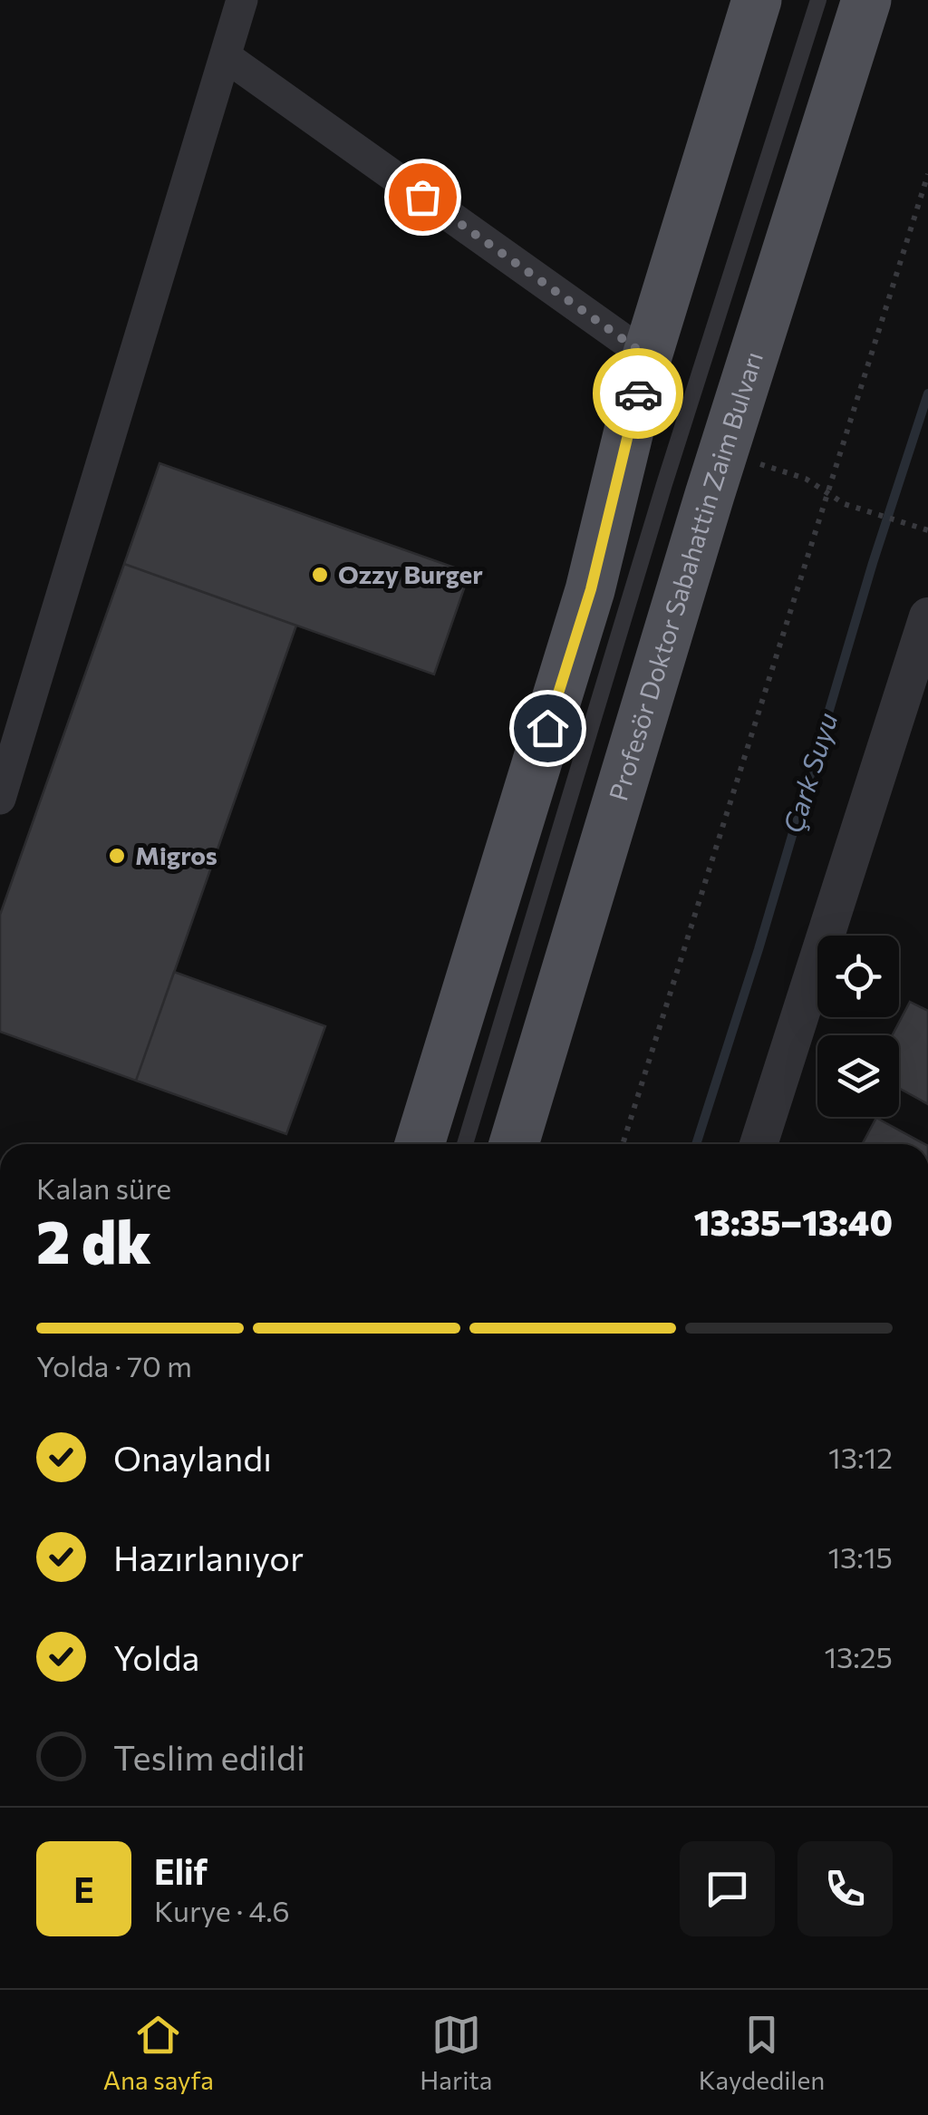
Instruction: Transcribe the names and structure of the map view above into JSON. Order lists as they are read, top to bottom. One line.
{"streets":{"main road":["Profesör Doktor Sabahattin Zaim Bulvarı"]},"water":["Çark Suyu"],"places":["Ozzy Burger","Migros"],"page":{"heading":["2 dk","Kalan süre","13:35–13:40"],"panel":["Elif","Kurye · 4.6"],"bar":"Yolda · 70 m","list":[["Onaylandı","13:12"],["Hazırlanıyor","13:15"],["Yolda","13:25"],"Teslim edildi"],"round":"E","tabs":["Ana sayfa","Harita","Kaydedilen"]}}
